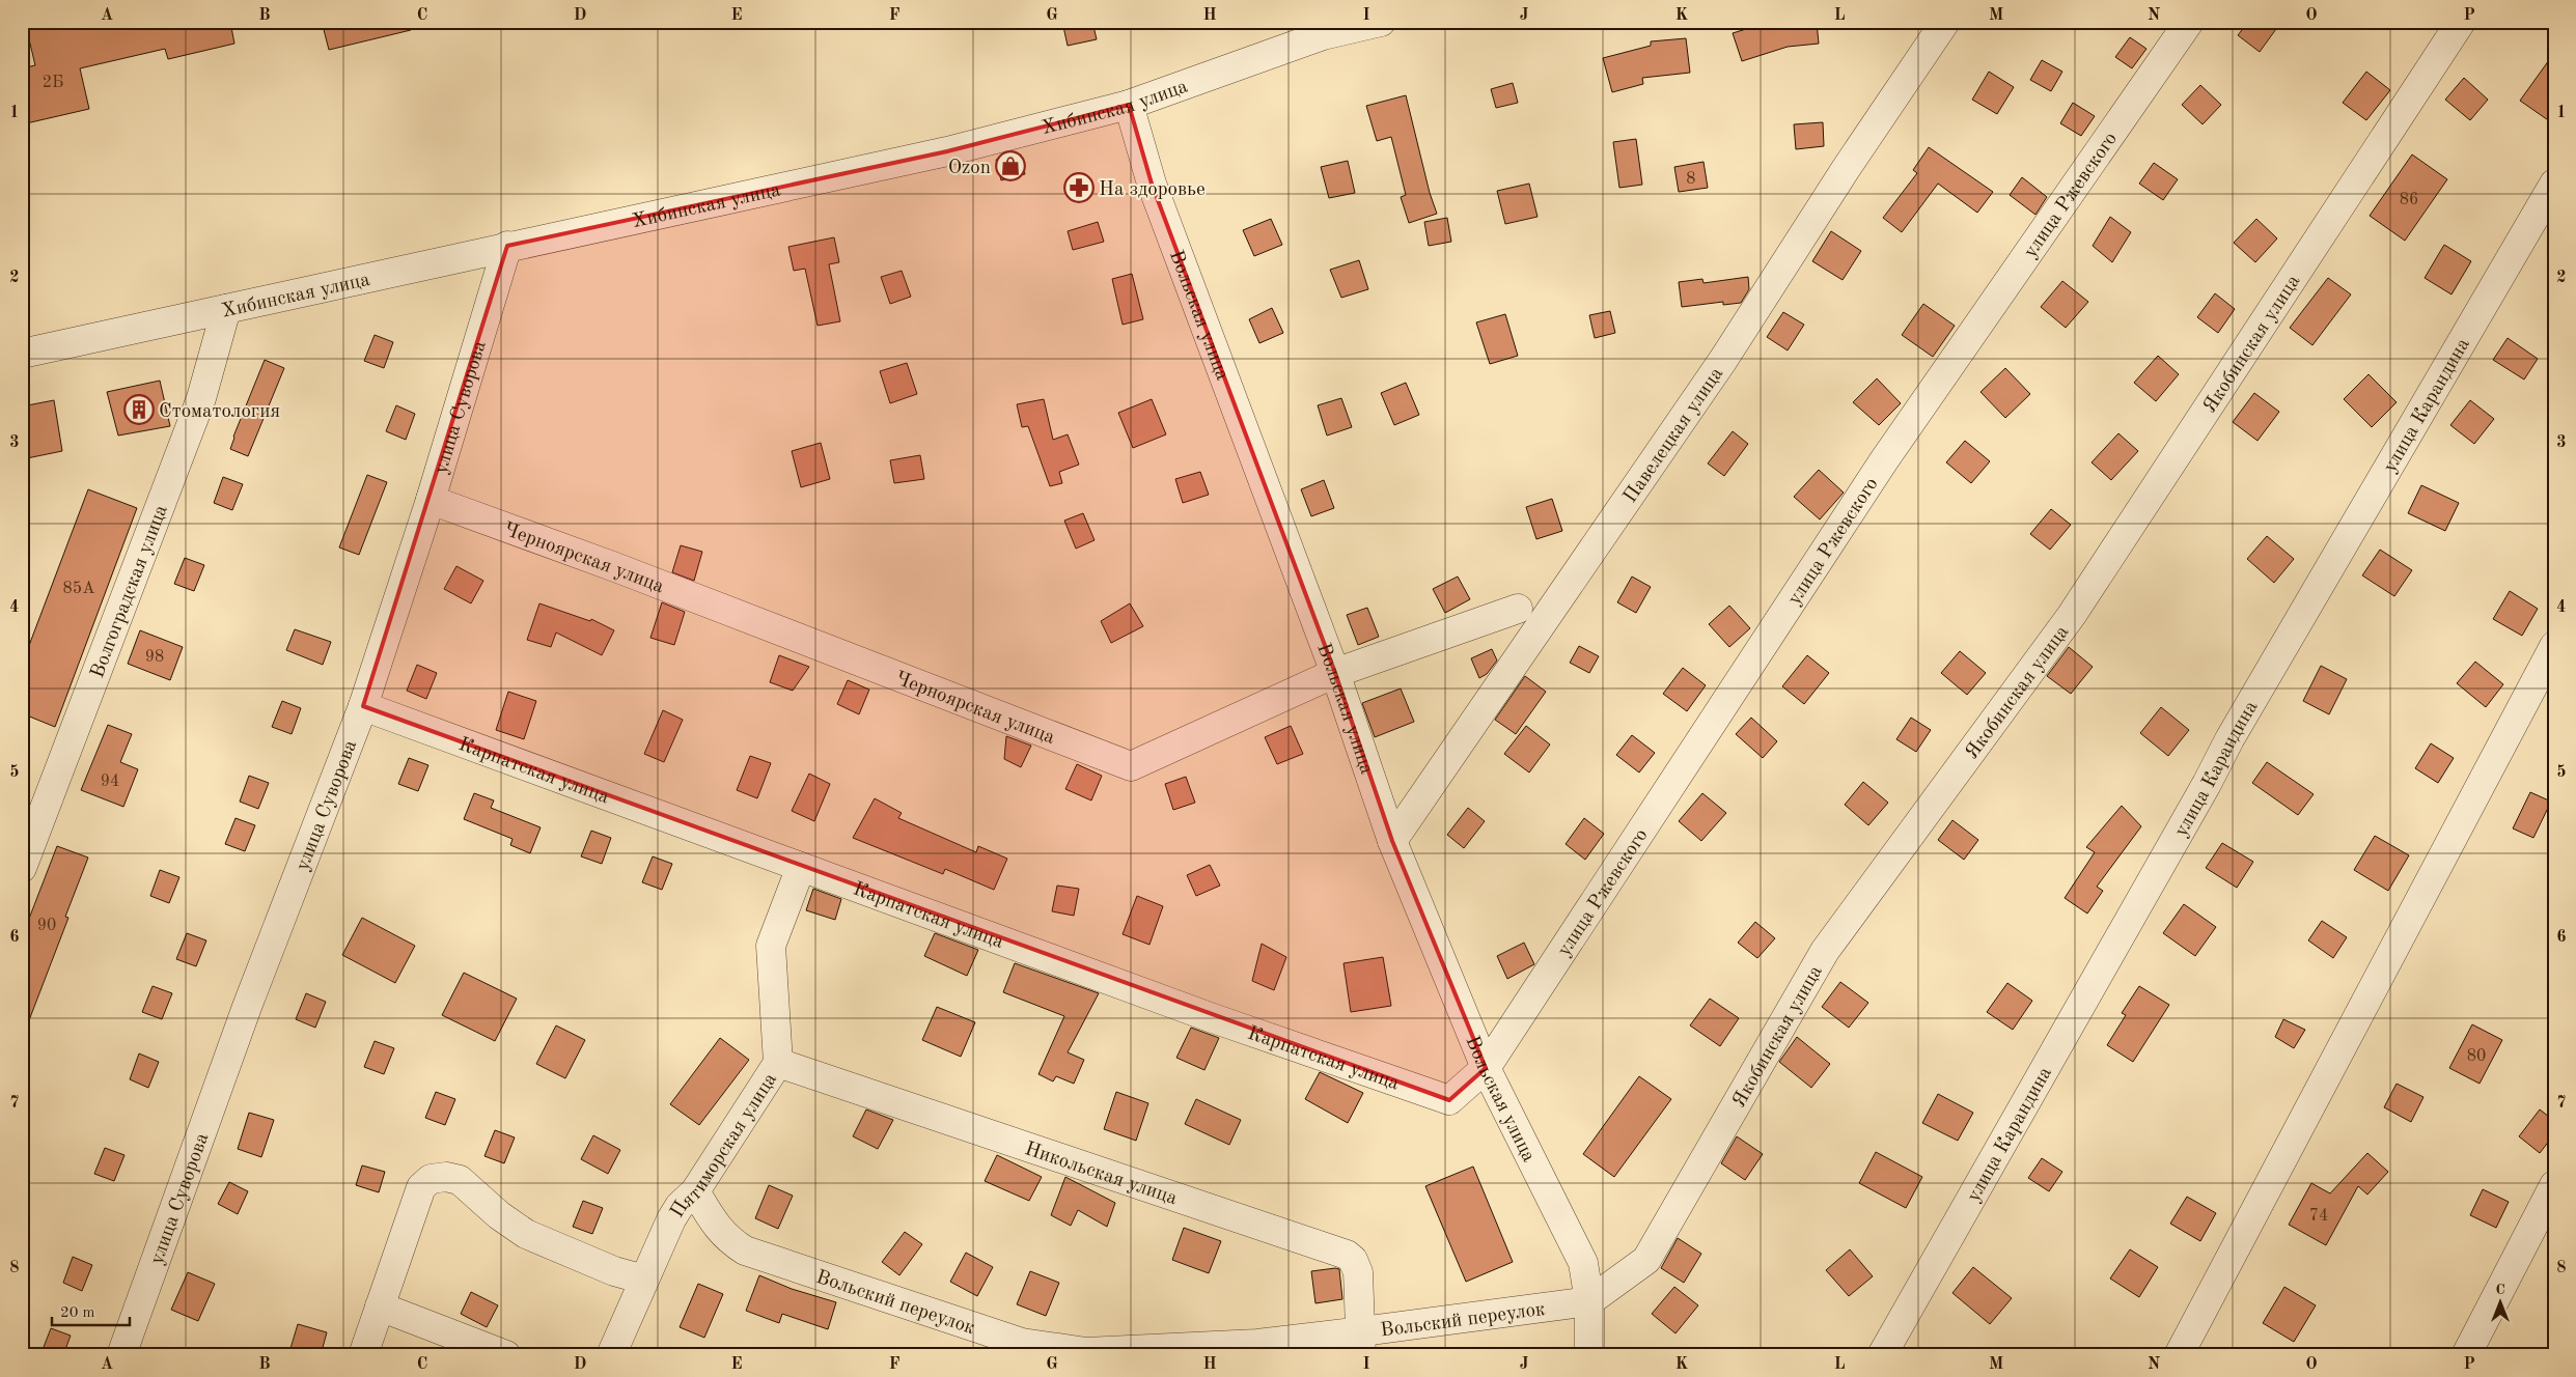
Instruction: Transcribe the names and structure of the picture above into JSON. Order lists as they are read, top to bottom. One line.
{"streets":{"street":["Хибинская улица","улица Ржевского","Вольская улица","Якобинская улица","улица Карандина","улица Суворова","Павелецкая улица","Черноярская улица","Волгоградская улица","Карпатская улица","Пятиморская улица","Никольская улица","Вольский переулок"]},"crossings":[["Хибинская улица","Вольская улица"],["Хибинская улица","улица Суворова"],["Хибинская улица","Волгоградская улица"],["улица Ржевского","Вольская улица"],["улица Ржевского","Карпатская улица"],["Вольская улица","Якобинская улица"],["Вольская улица","Павелецкая улица"],["Вольская улица","Черноярская улица"],["Вольская улица","Карпатская улица"],["Вольская улица","Вольский переулок"],["Якобинская улица","Вольский переулок"],["улица Суворова","Черноярская улица"],["улица Суворова","Карпатская улица"],["Карпатская улица","Пятиморская улица"],["Пятиморская улица","Никольская улица"],["Пятиморская улица","Вольский переулок"],["Никольская улица","Вольский переулок"]],"places":{"shop":["Ozon"],"pharmacy":["На здоровье"],"building":["Стоматология"]},"house_numbers":["2Б","8","86","85А","98","94","90","80","74"],"scale_bar":"20 m","north":"top","grid":{"columns":["A","B","C","D","E","F","G","H","I","J","K","L","M","N","O","P"],"rows":["1","2","3","4","5","6","7","8"]}}
